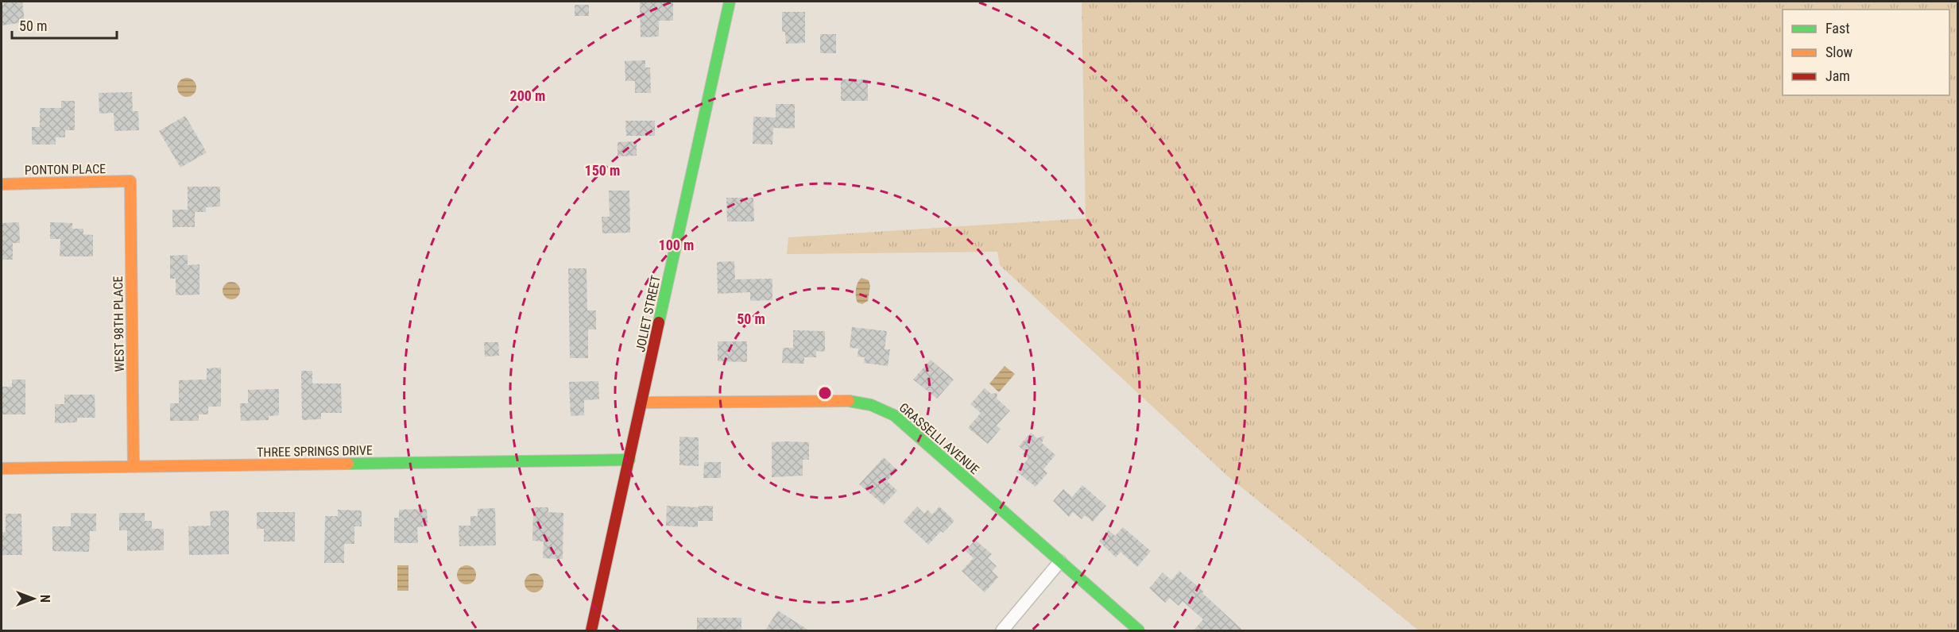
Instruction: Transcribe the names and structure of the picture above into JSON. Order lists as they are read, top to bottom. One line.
{"streets":{"street":["PONTON PLACE","JOLIET STREET","WEST 98TH PLACE","GRASSELLI AVENUE","THREE SPRINGS DRIVE"]},"crossings":[["PONTON PLACE","WEST 98TH PLACE"],["JOLIET STREET","GRASSELLI AVENUE"],["JOLIET STREET","THREE SPRINGS DRIVE"],["WEST 98TH PLACE","THREE SPRINGS DRIVE"]],"legend":["Fast","Slow","Jam"],"scale_bar":"50 m","north":"right","rings":["200 m","150 m","100 m","50 m"]}
